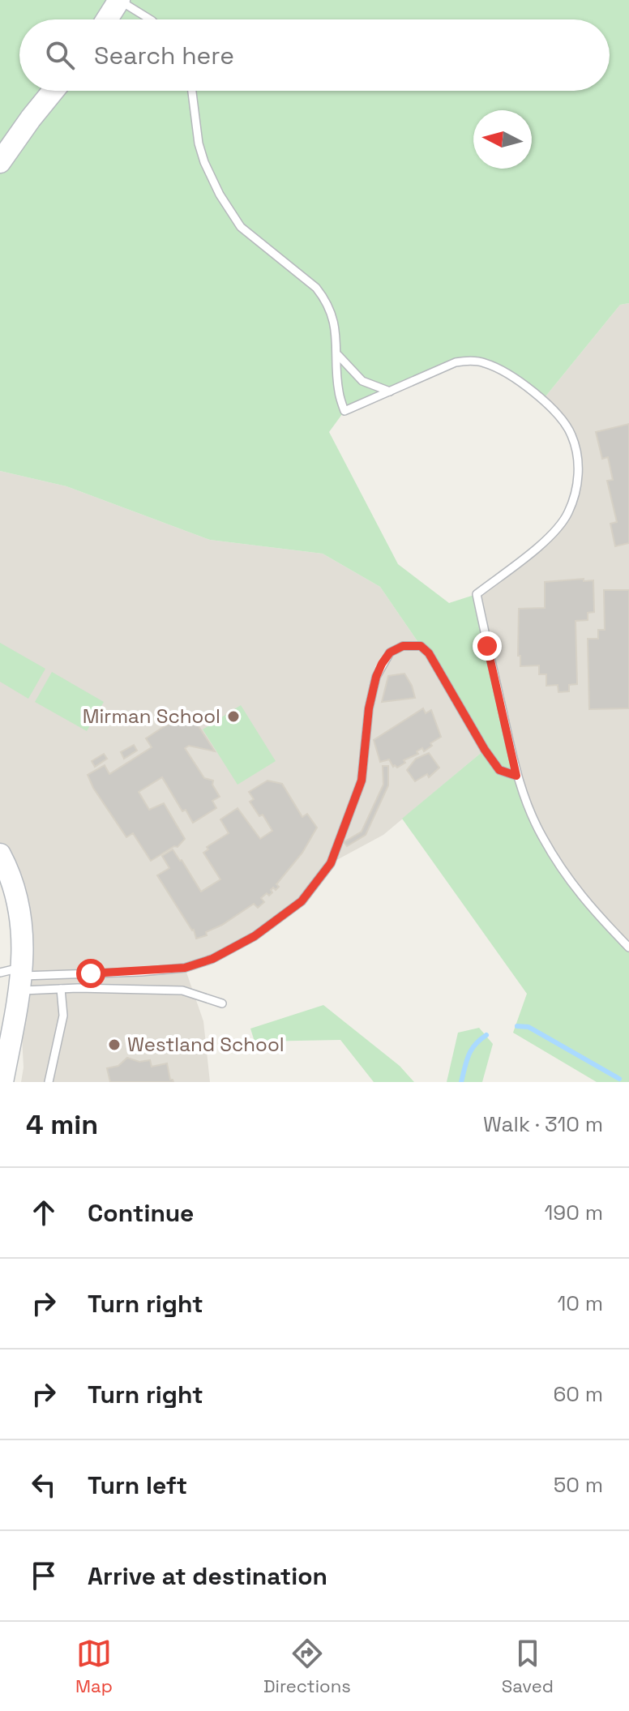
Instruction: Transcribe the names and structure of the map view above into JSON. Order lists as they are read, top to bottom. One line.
{"places":["Mirman School","Westland School"],"north":"left","page":{"search":"Search here","heading":["4 min","Walk · 310 m"],"list":[["Continue","190 m"],["Turn right","10 m"],["Turn right","60 m"],["Turn left","50 m"],"Arrive at destination"],"nav":["Map","Directions","Saved"]}}
